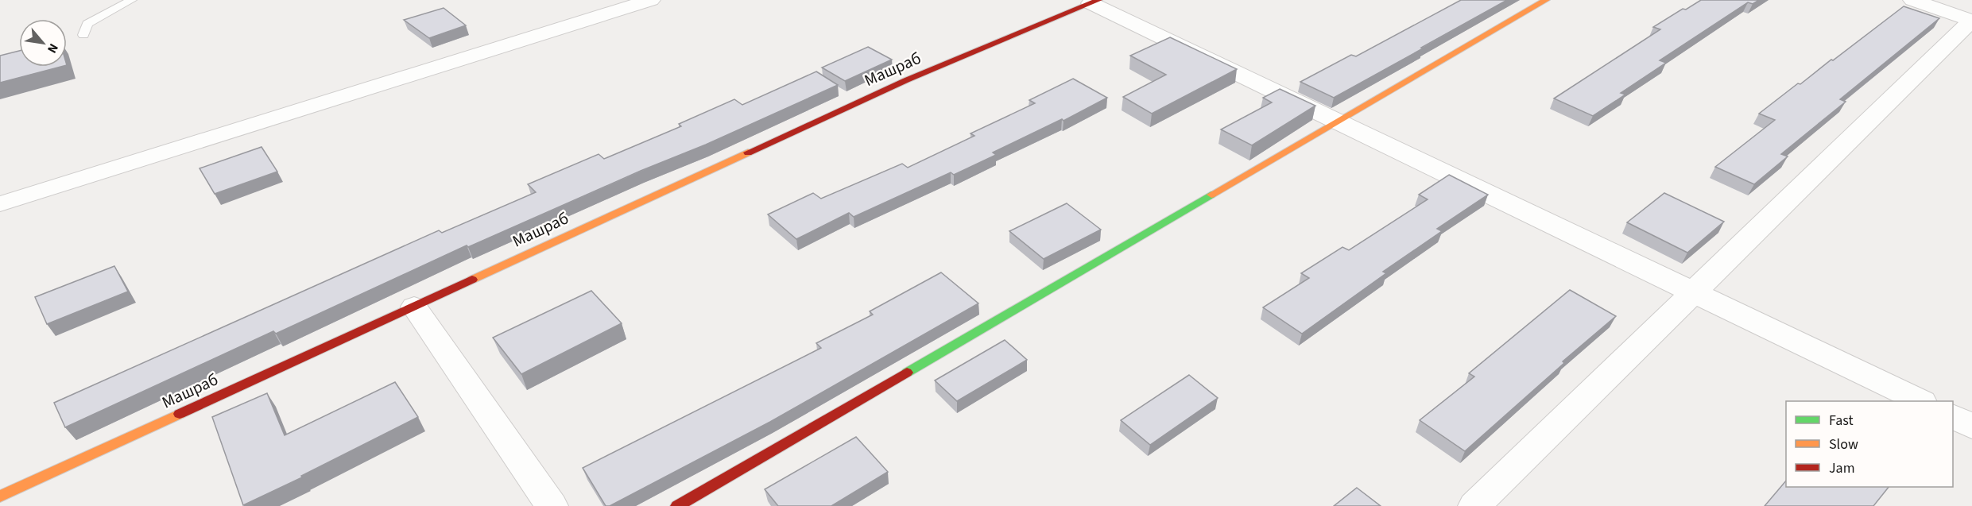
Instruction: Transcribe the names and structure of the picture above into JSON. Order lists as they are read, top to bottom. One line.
{"streets":{"street":["Машраб"]},"legend":["Fast","Slow","Jam"],"north":"bottom right"}
